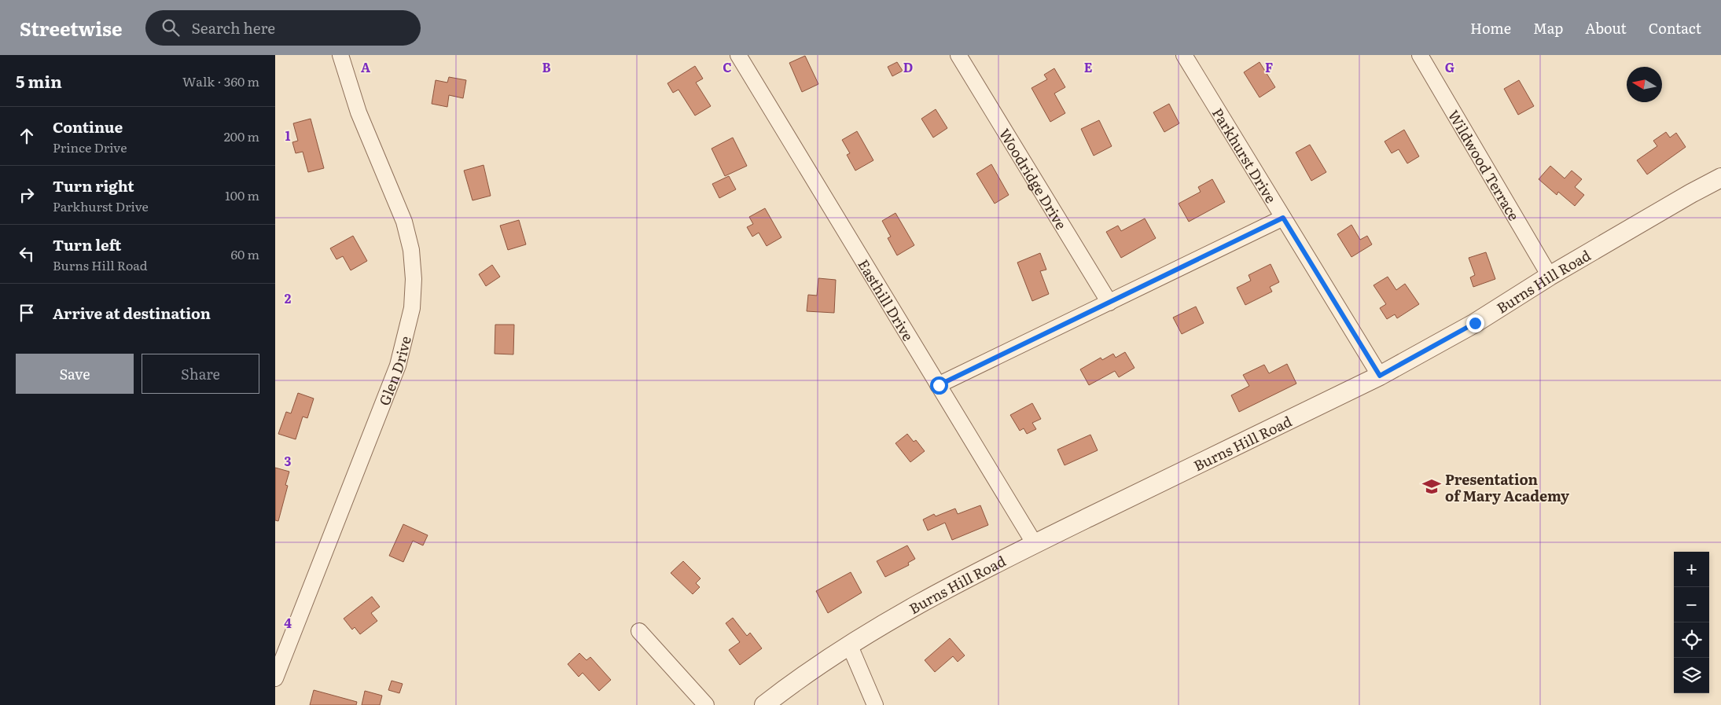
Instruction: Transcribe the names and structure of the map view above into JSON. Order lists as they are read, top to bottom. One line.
{"streets":{"street":["Parkhurst Drive","Wildwood Terrace","Woodridge Drive","Burns Hill Road","Easthill Drive","Glen Drive"]},"crossings":[["Parkhurst Drive","Burns Hill Road"],["Wildwood Terrace","Burns Hill Road"],["Burns Hill Road","Easthill Drive"]],"places":{"school or university":["Presentation of Mary Academy"]},"north":"left","page":{"header":"Streetwise","search":"Search here","nav":["Home","Map","About","Contact"],"heading":["5 min","Walk · 360 m"],"list":[["Continue","Prince Drive","200 m"],["Turn right","Parkhurst Drive","100 m"],["Turn left","Burns Hill Road","60 m"],"Arrive at destination"],"buttons":["Save","Share"],"map_buttons":["+","−"]},"grid":{"columns":["A","B","C","D","E","F","G"],"rows":["1","2","3","4"]}}
